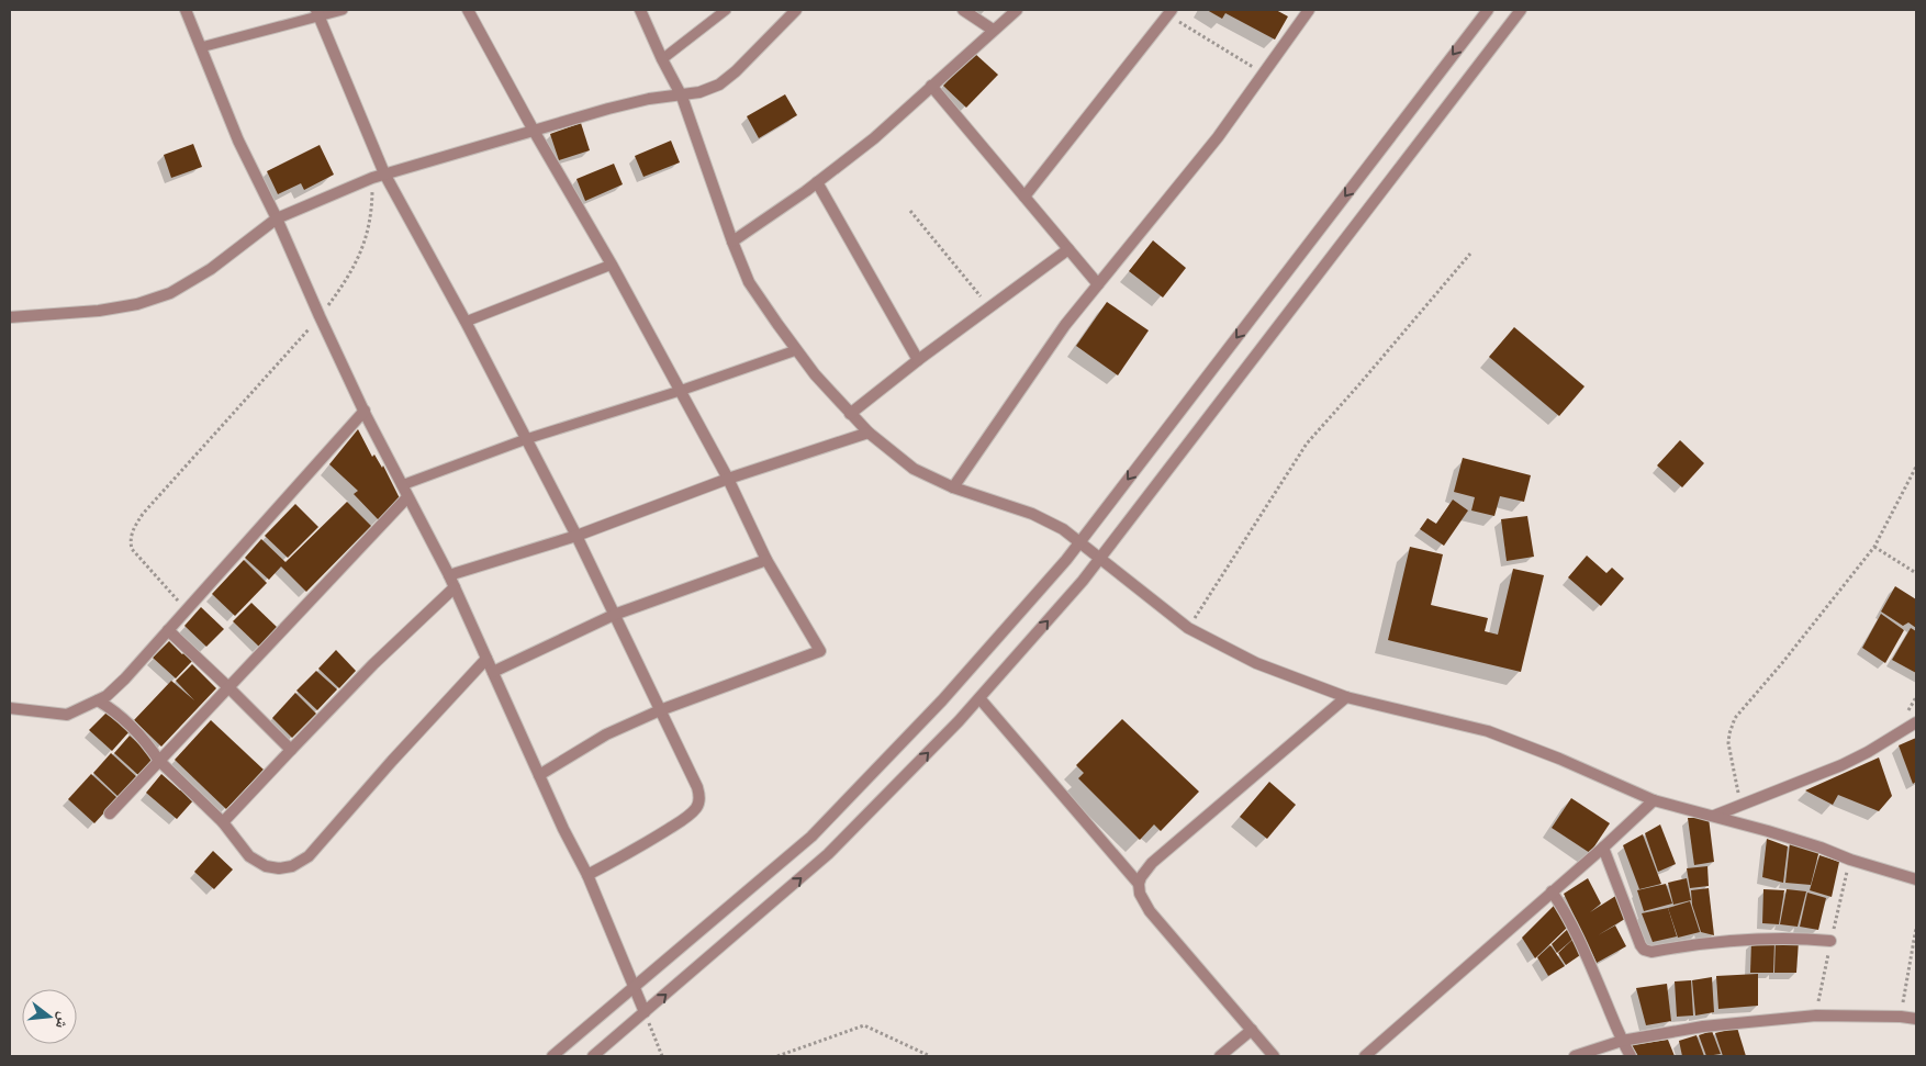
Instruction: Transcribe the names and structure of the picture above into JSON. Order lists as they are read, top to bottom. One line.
{"north":"right"}
